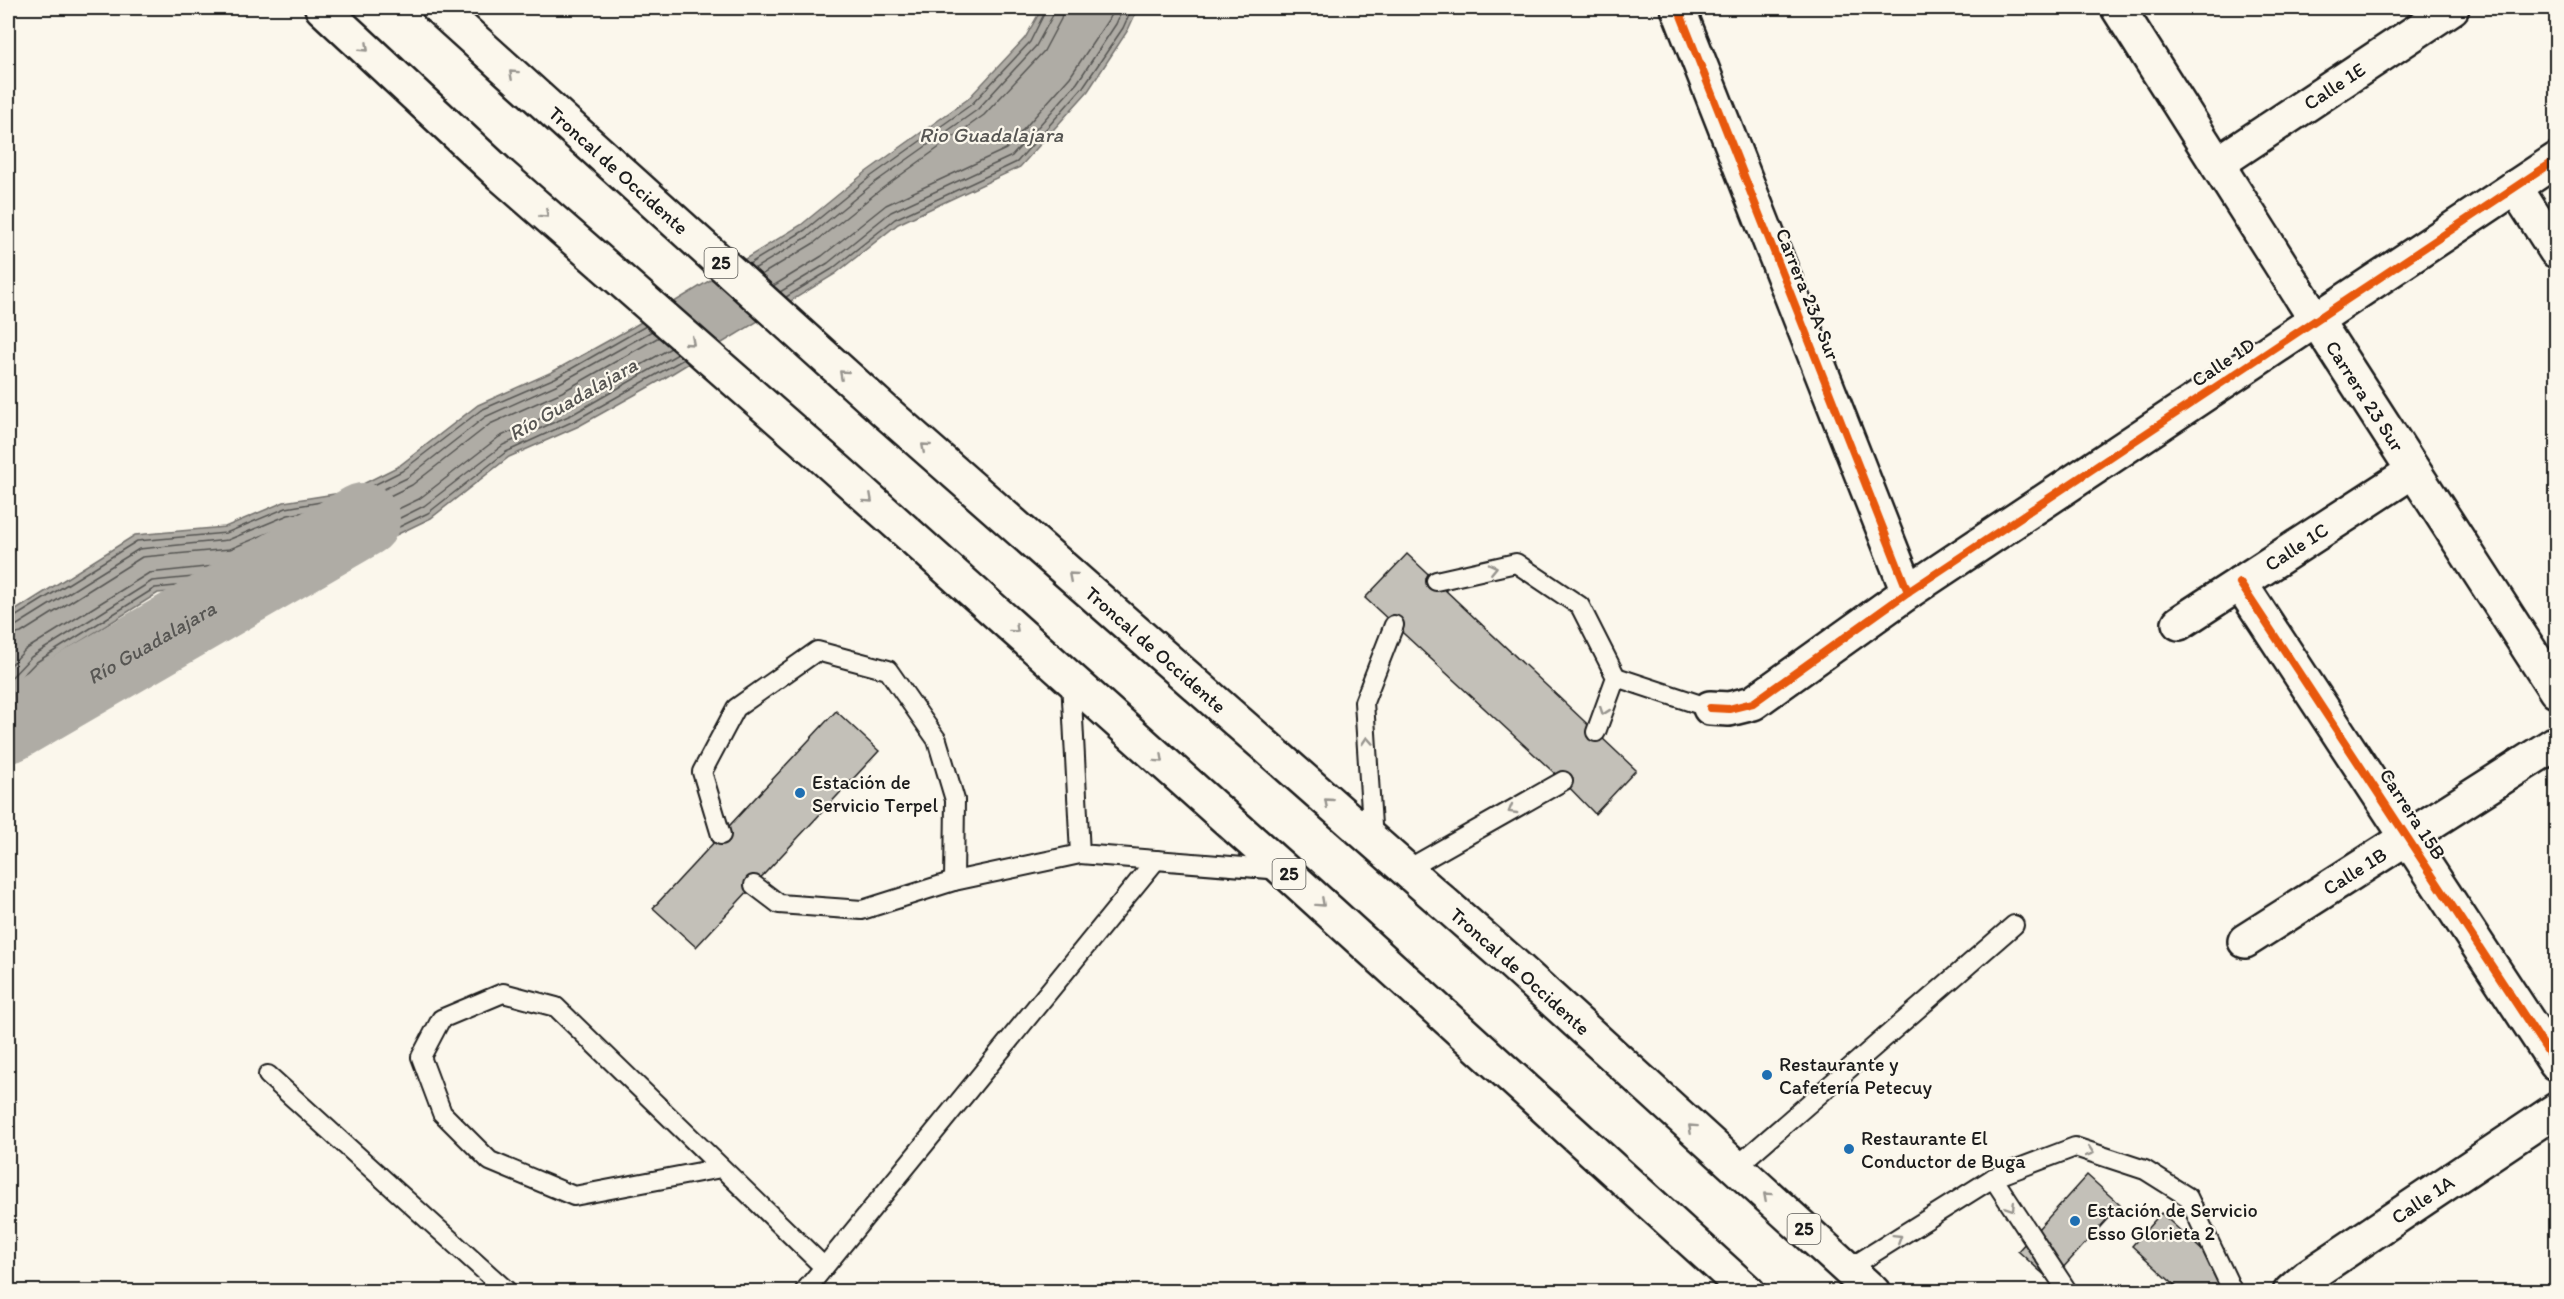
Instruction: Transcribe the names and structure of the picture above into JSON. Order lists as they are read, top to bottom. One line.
{"streets":{"main road":["Calle 1E","Troncal de Occidente","25","Carrera 23A Sur","Calle 1D","Carrera 23 Sur","Calle 1C","Carrera 15B","Calle 1B","Calle 1A"]},"crossings":[["Calle 1E","Carrera 23 Sur"],["Carrera 23A Sur","Calle 1D"],["Calle 1D","Carrera 23 Sur"],["Carrera 23 Sur","Calle 1C"],["Calle 1C","Carrera 15B"],["Carrera 15B","Calle 1B"]],"water":["Rio Guadalajara","Río Guadalajara"],"places":["Estación de Servicio Terpel","Restaurante y Cafetería Petecuy","Restaurante El Conductor de Buga","Estación de Servicio Esso Glorieta 2"]}
